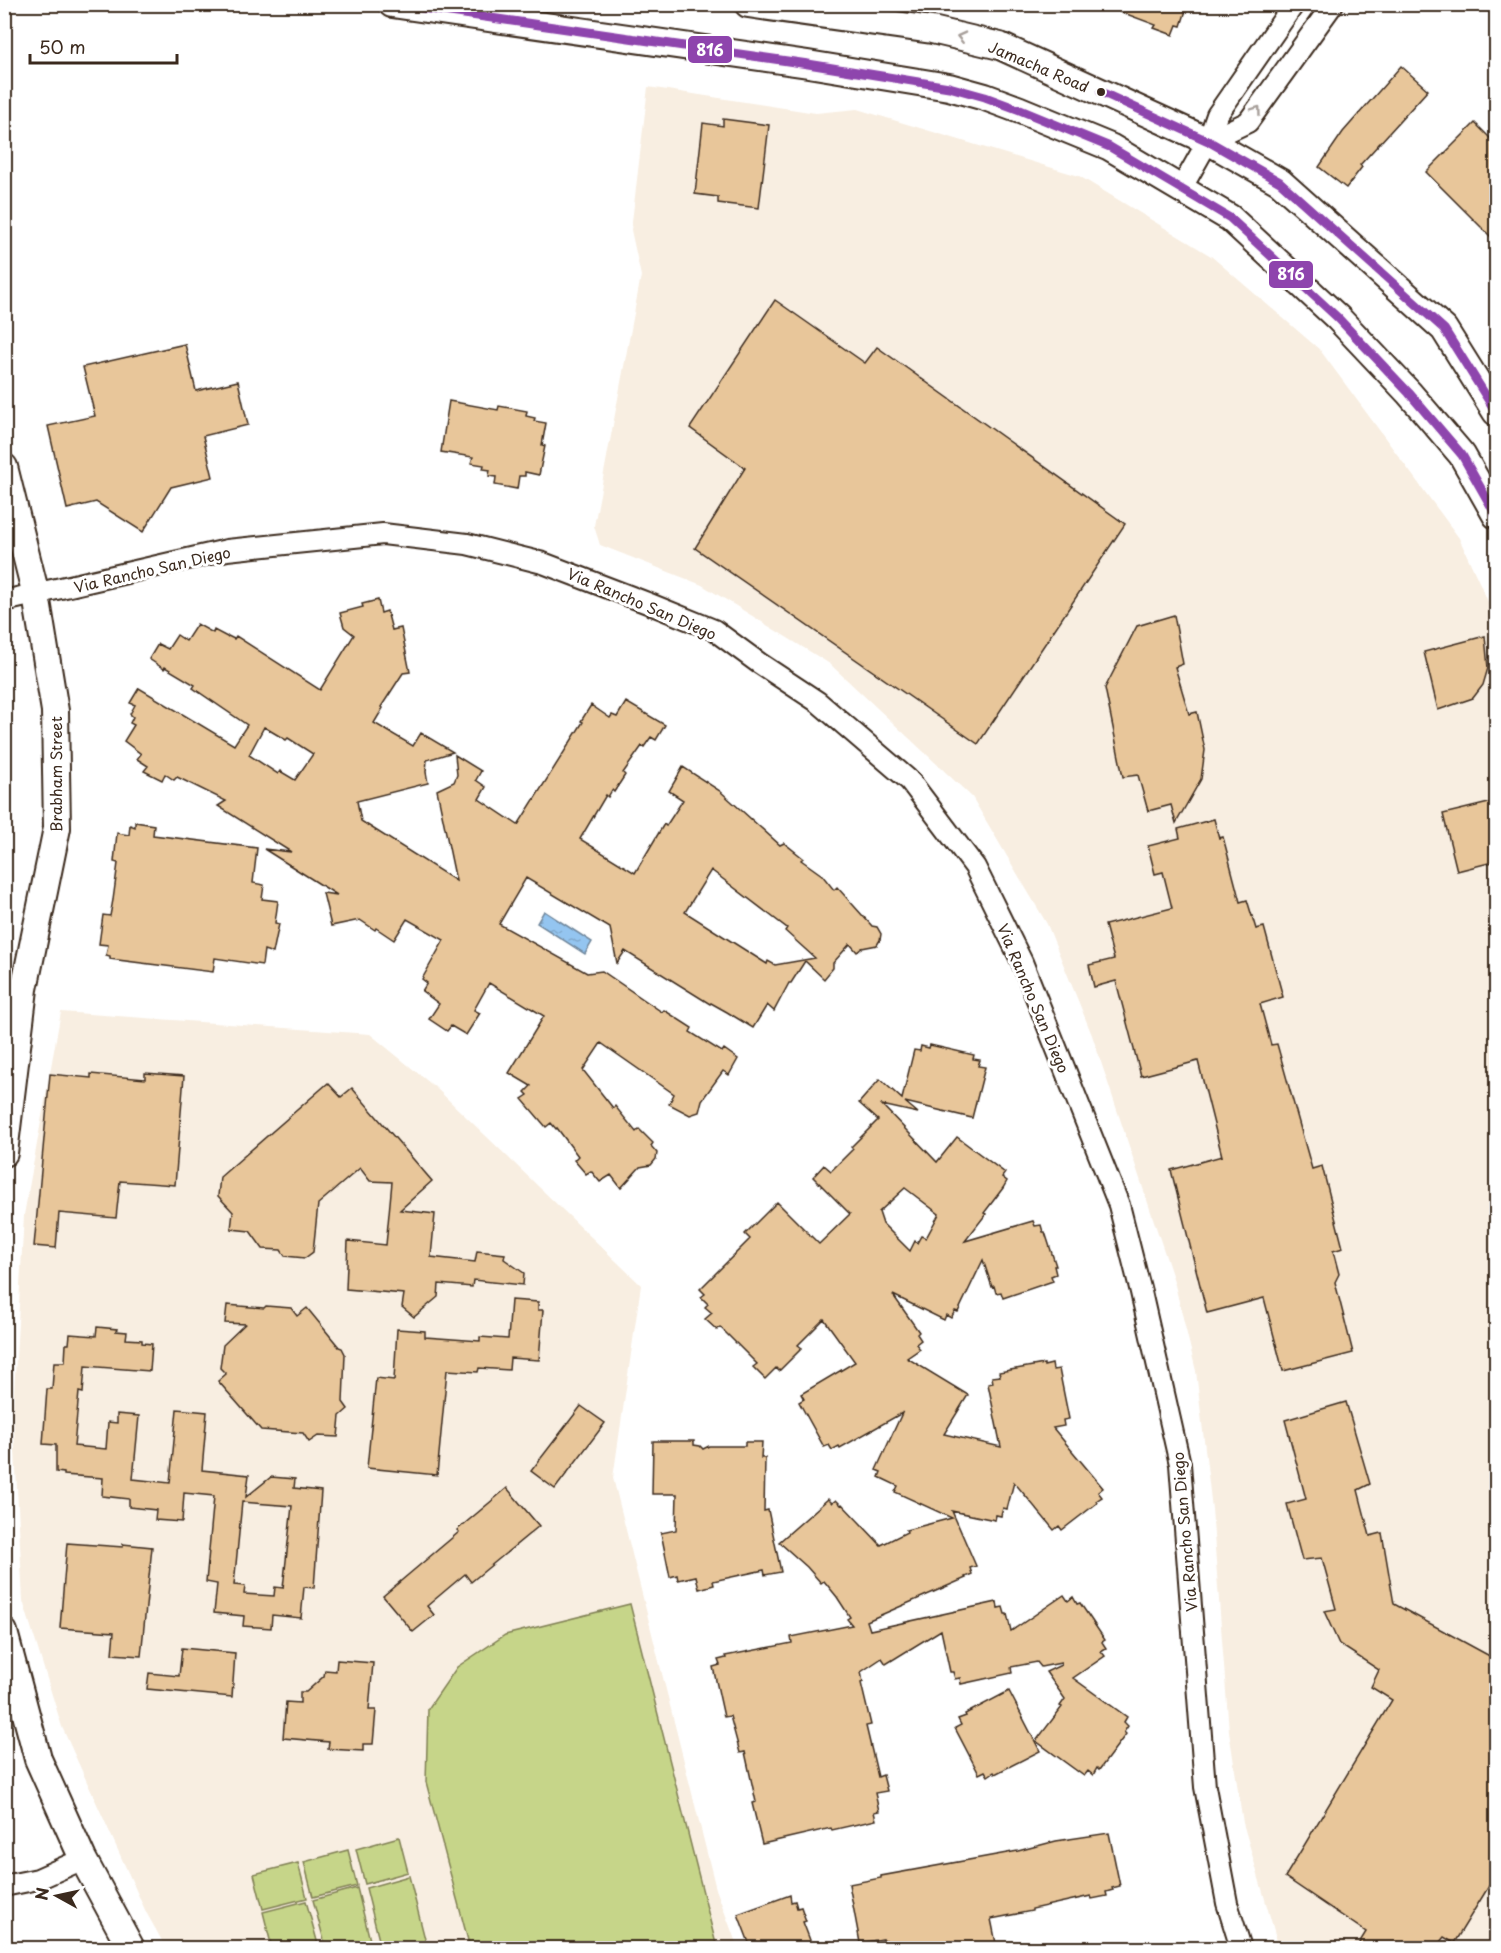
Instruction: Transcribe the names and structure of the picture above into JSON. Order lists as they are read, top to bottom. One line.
{"streets":{"main road":["Jamacha Road","Brabham Street"],"street":["Via Rancho San Diego"]},"crossings":[["Via Rancho San Diego","Brabham Street"]],"lines":["transit line 816"],"scale_bar":"50 m","north":"left"}
